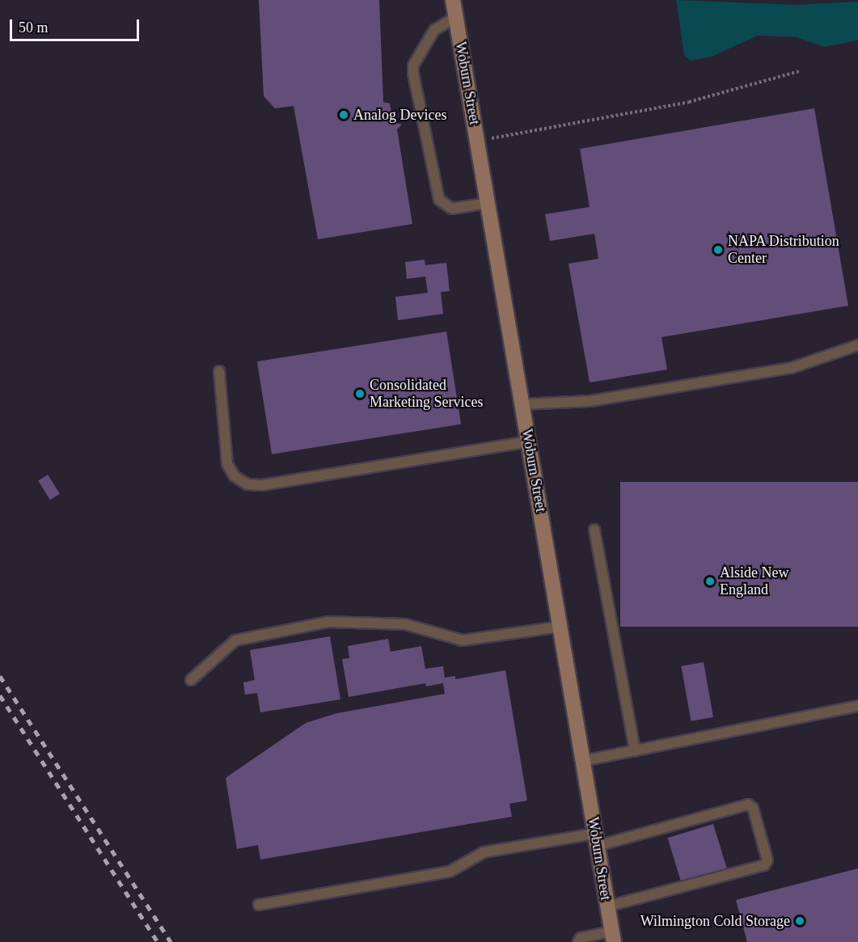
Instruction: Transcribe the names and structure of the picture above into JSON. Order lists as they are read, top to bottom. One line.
{"streets":{"street":["Woburn Street"]},"places":["Analog Devices","NAPA Distribution Center","Consolidated Marketing Services","Alside New England","Wilmington Cold Storage"],"scale_bar":"50 m"}
